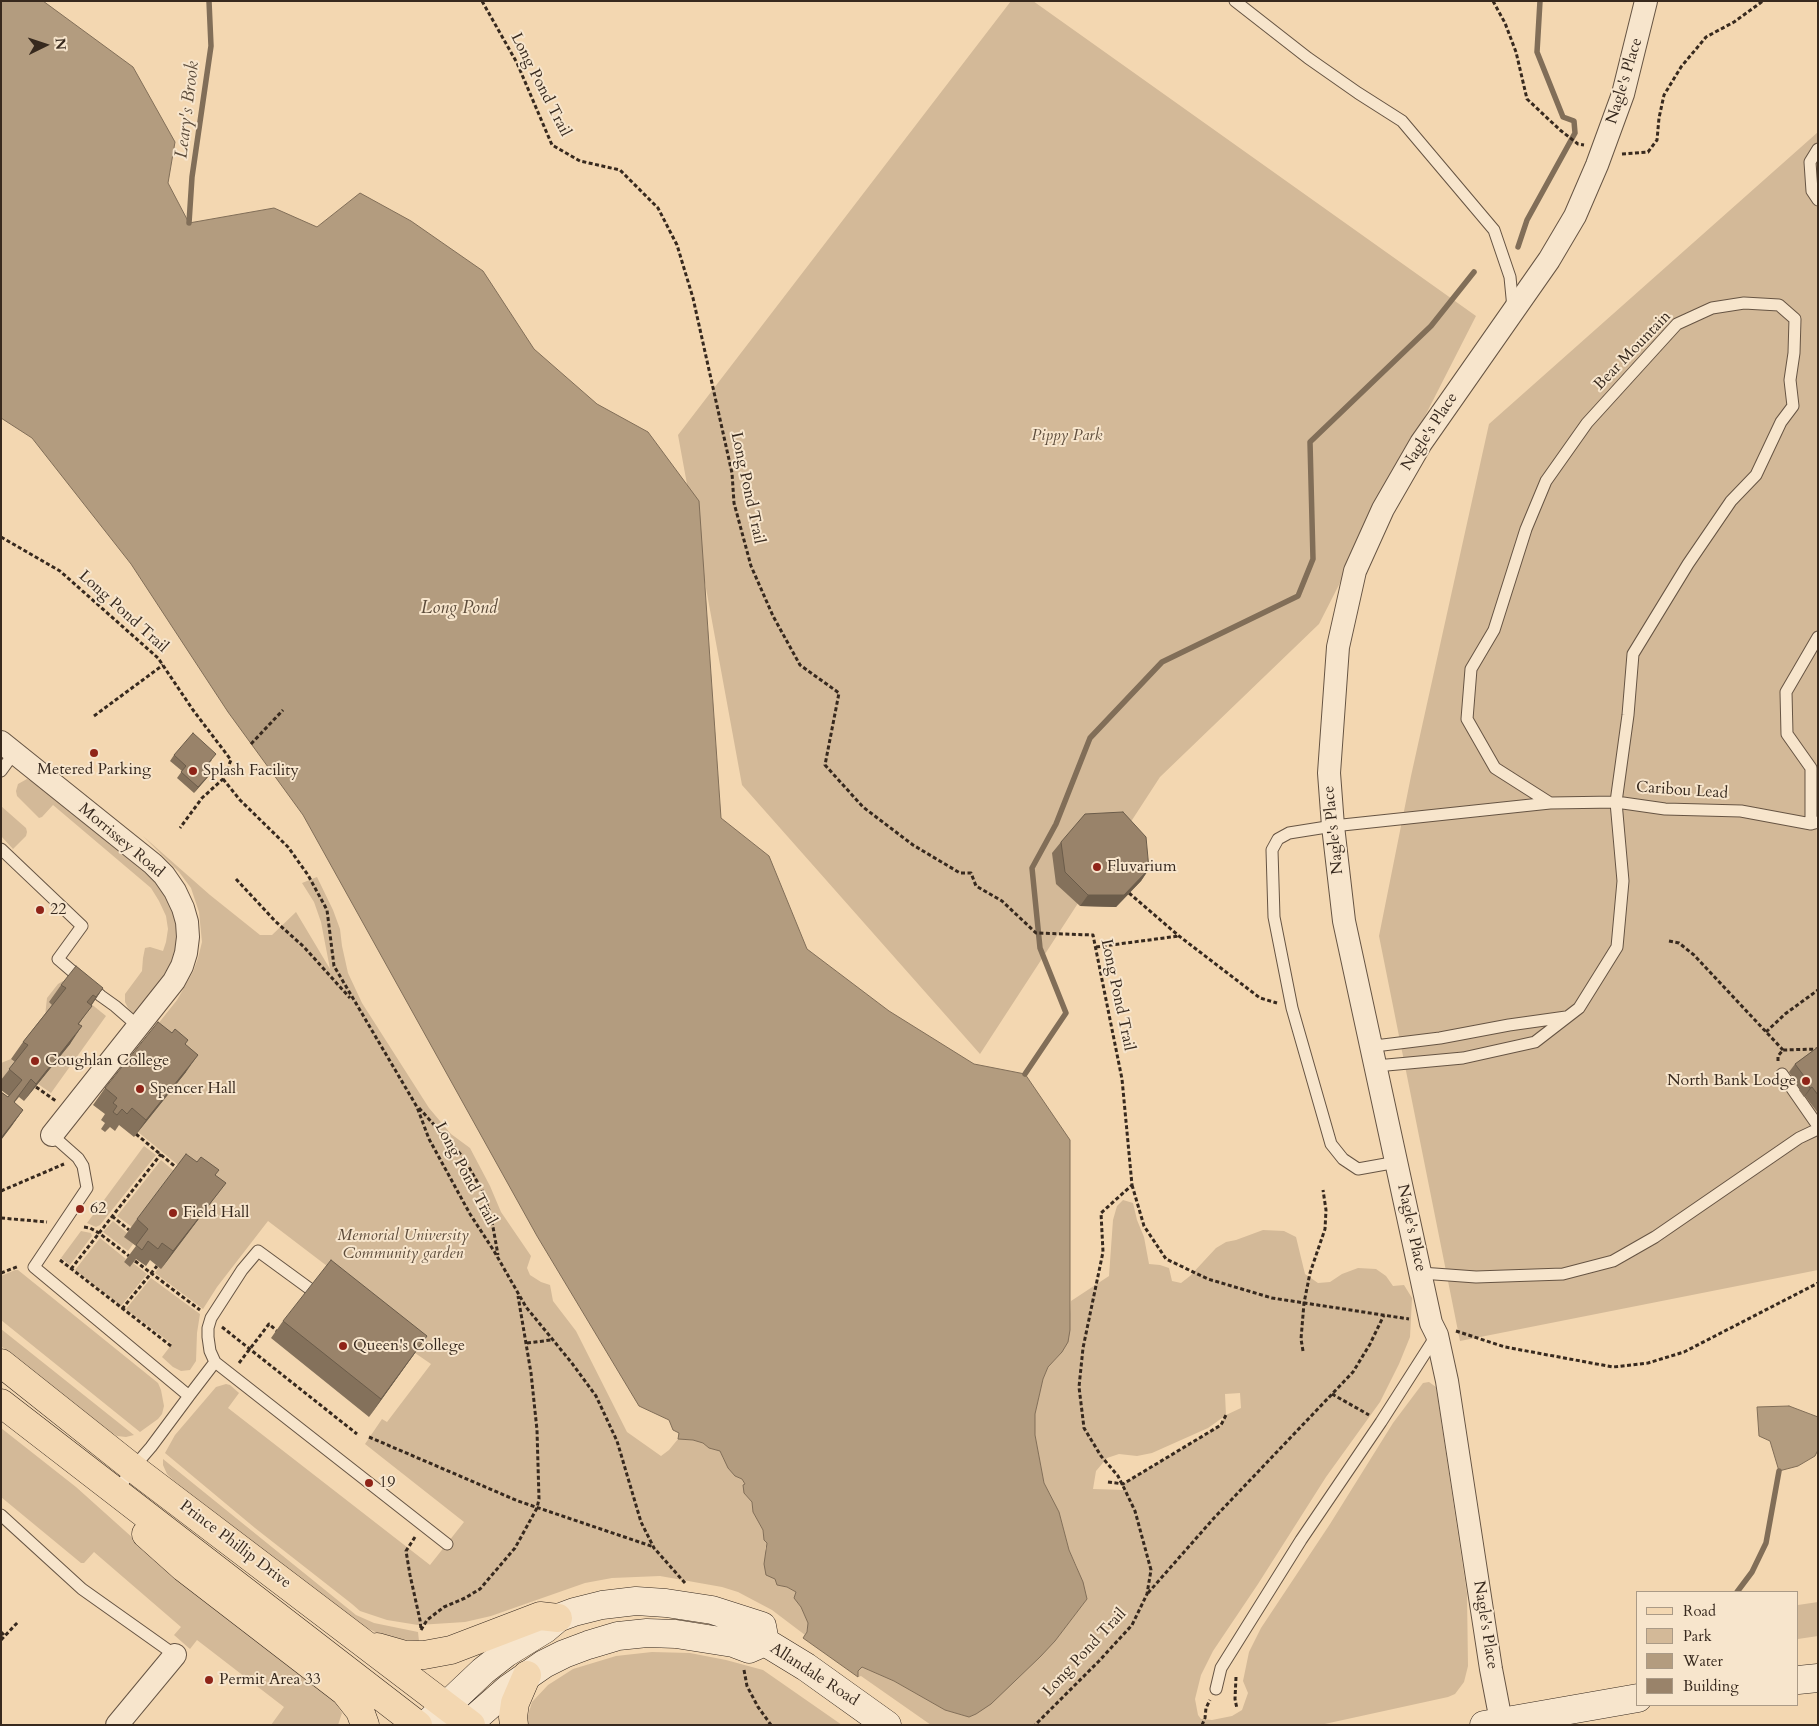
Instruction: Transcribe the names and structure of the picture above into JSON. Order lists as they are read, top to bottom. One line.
{"streets":{"main road":["Prince Phillip Drive","Allandale Road"],"street":["Nagle's Place","Morrissey Road"],"lane":["Bear Mountain","Caribou Lead"],"path":["Long Pond Trail"]},"crossings":[["Nagle's Place","Caribou Lead"],["Bear Mountain","Caribou Lead"],["Prince Phillip Drive","Allandale Road"]],"water":["Leary's Brook","Long Pond"],"parks":["Pippy Park","Memorial University Community garden"],"places":["Metered Parking","Splash Facility","Fluvarium","22","Coughlan College","North Bank Lodge","Spencer Hall","62","Field Hall","Queen's College","19","Permit Area 33"],"legend":["Road","Park","Water","Building"],"north":"right"}
